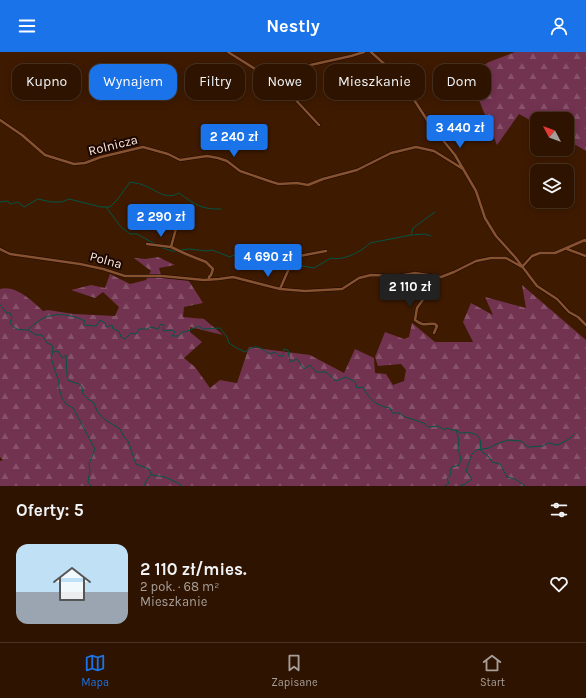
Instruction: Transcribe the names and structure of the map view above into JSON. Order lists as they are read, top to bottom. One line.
{"streets":{"street":["Rolnicza","Polna"]},"north":"top left","page":{"header":"Nestly","chip":["Kupno","Wynajem","Filtry","Nowe","Mieszkanie","Dom"],"price":["3 440 zł","2 240 zł","2 290 zł","4 690 zł","2 110 zł"],"heading":"Oferty: 5","list":[{"name":"2 110 zł/mies.","note":"2 pok. · 68 m² · Mieszkanie"}],"tabs":["Mapa","Zapisane","Start"]}}
